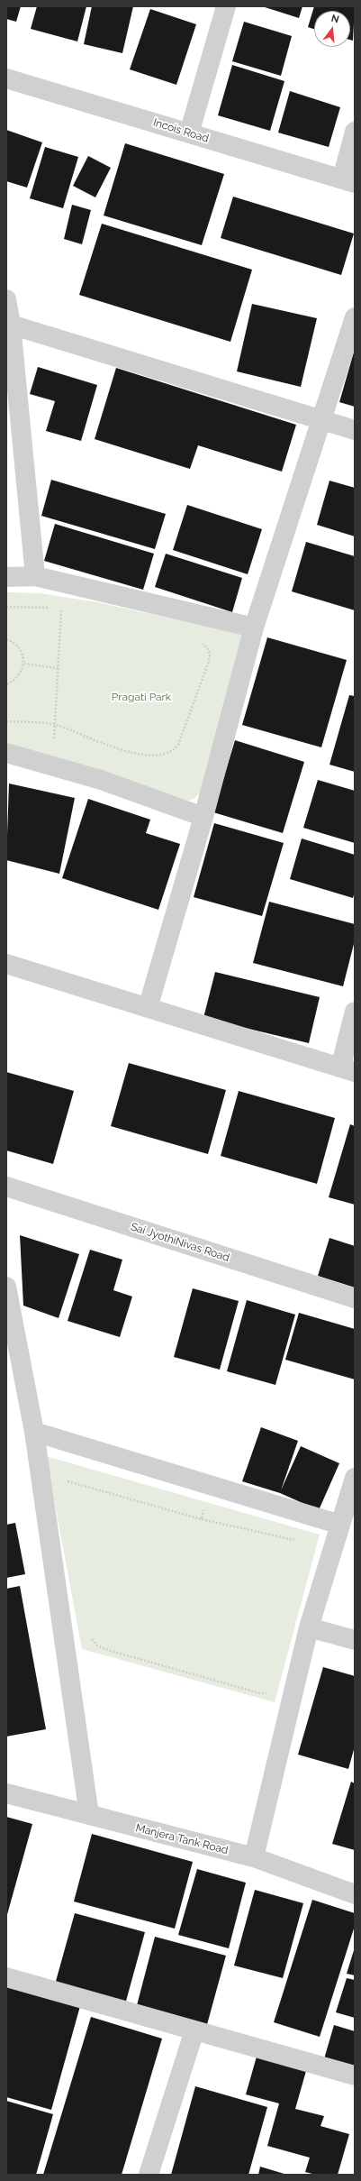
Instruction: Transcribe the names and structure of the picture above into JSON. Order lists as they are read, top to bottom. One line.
{"streets":{"street":["Incois Road","Sai JyothiNivas Road","Manjera Tank Road"]},"parks":["Pragati Park"],"north":"top"}
